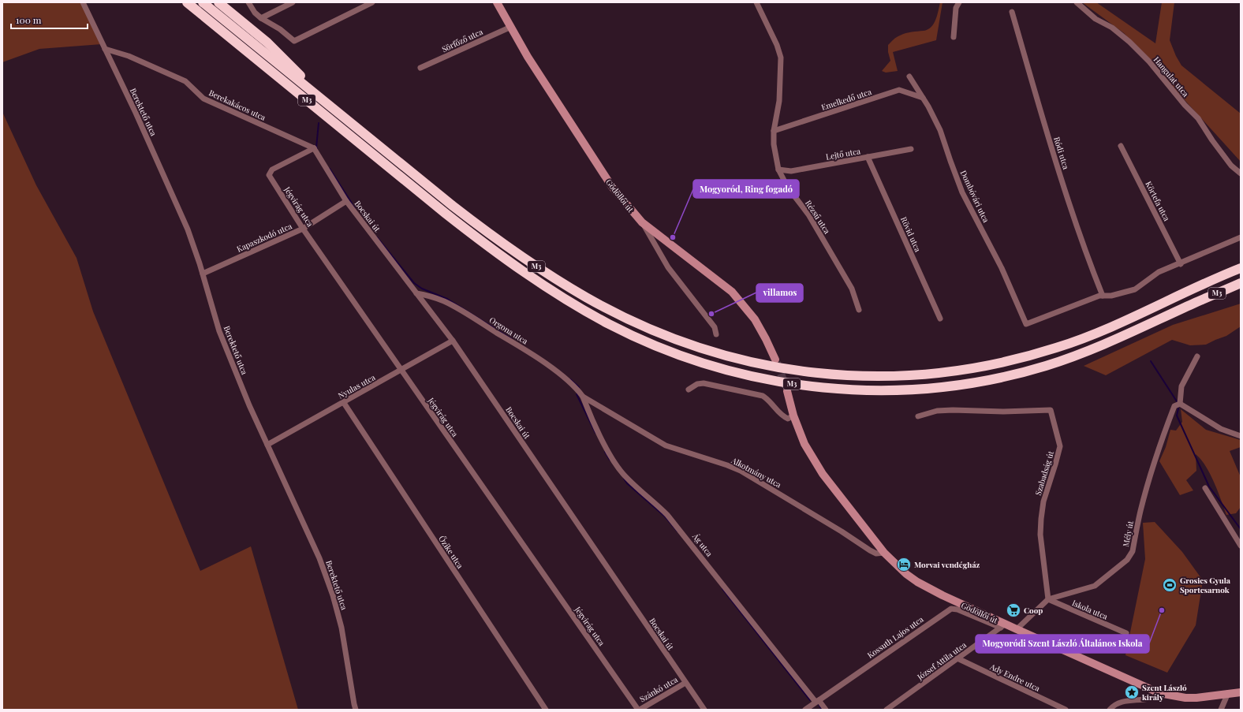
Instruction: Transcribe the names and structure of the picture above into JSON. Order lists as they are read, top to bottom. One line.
{"streets":{"highway":["M3"],"main road":["Gödöllői út"],"street":["Sörfőző utca","Hangulat utca","Emelkedő utca","Berekakácos utca","Berektető utca","Ródi utca","Lejtő utca","Dombóvári utca","Körtefa utca","Jégvirág utca","Bocskai út","Rézsű utca","Rövid utca","Kapaszkodó utca","Orgona utca","Nyulas utca","Alkotmány utca","Szabadság út","Mély út","Ág utca","Őzike utca","Iskola utca","Kossuth Lajos utca","József Attila utca","Ady Endre utca","Szánkó utca"]},"crossings":[["Sörfőző utca","Gödöllői út"],["Emelkedő utca","Dombóvári utca"],["Emelkedő utca","Rézsű utca"],["Berekakácos utca","Berektető utca"],["Berekakácos utca","Jégvirág utca"],["Berekakácos utca","Bocskai út"],["Berektető utca","Kapaszkodó utca"],["Berektető utca","Nyulas utca"],["Ródi utca","Dombóvári utca"],["Lejtő utca","Rézsű utca"],["Lejtő utca","Rövid utca"],["Gödöllői út","Alkotmány utca"],["Gödöllői út","Mély út"],["Gödöllői út","Kossuth Lajos utca"],["Gödöllői út","József Attila utca"],["Jégvirág utca","Bocskai út"],["Jégvirág utca","Kapaszkodó utca"],["Jégvirág utca","Nyulas utca"],["Jégvirág utca","Szánkó utca"],["Bocskai út","Kapaszkodó utca"],["Bocskai út","Orgona utca"],["Bocskai út","Nyulas utca"],["Bocskai út","Szánkó utca"],["Orgona utca","Alkotmány utca"],["Orgona utca","Ág utca"],["Nyulas utca","Őzike utca"],["Alkotmány utca","Ág utca"],["Szabadság út","Mély út"],["Szabadság út","Iskola utca"],["Mély út","Iskola utca"],["Ág utca","Kossuth Lajos utca"],["Kossuth Lajos utca","József Attila utca"],["József Attila utca","Ady Endre utca"]],"places":{"other":["Mogyoród, Ring fogadó","villamos","Mogyoródi Szent László Általános Iskola"],"hotel":["Morvai vendégház"],"sports":["Grosics Gyula Sportcsarnok"],"supermarket":["Coop"],"place":["Szent László király"]},"scale_bar":"100 m"}
